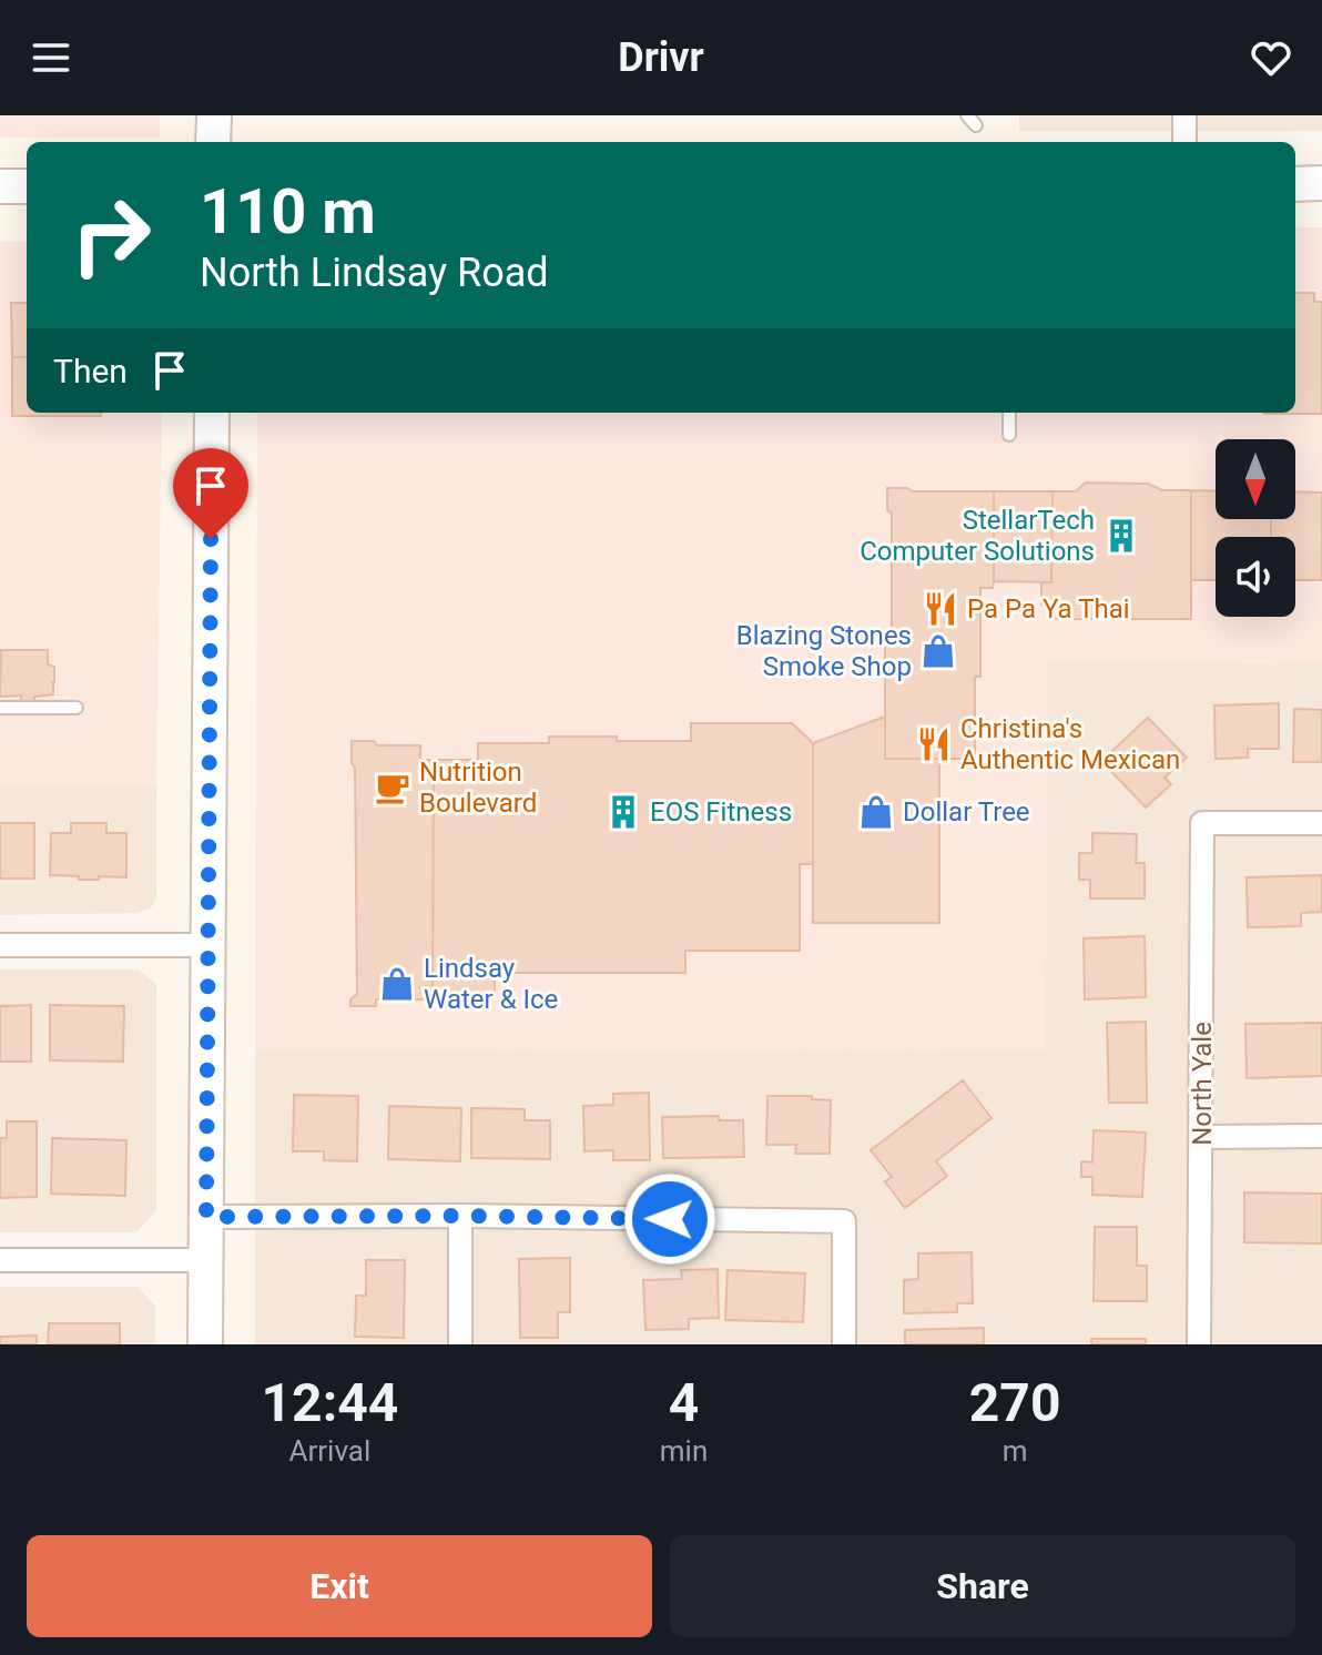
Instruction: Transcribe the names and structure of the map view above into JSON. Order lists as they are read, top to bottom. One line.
{"streets":{"street":["North Yale"]},"places":{"building":["StellarTech Computer Solutions","EOS Fitness"],"restaurant":["Pa Pa Ya Thai","Christina's Authentic Mexican"],"shop":["Blazing Stones Smoke Shop","Dollar Tree","Lindsay Water & Ice"],"cafe":["Nutrition Boulevard"]},"north":"bottom","page":{"header":"Drivr","turn":["110 m","North Lindsay Road"],"then":"Then","eta":["12:44","Arrival","4","min","270","m"],"buttons":["Exit","Share"]}}
